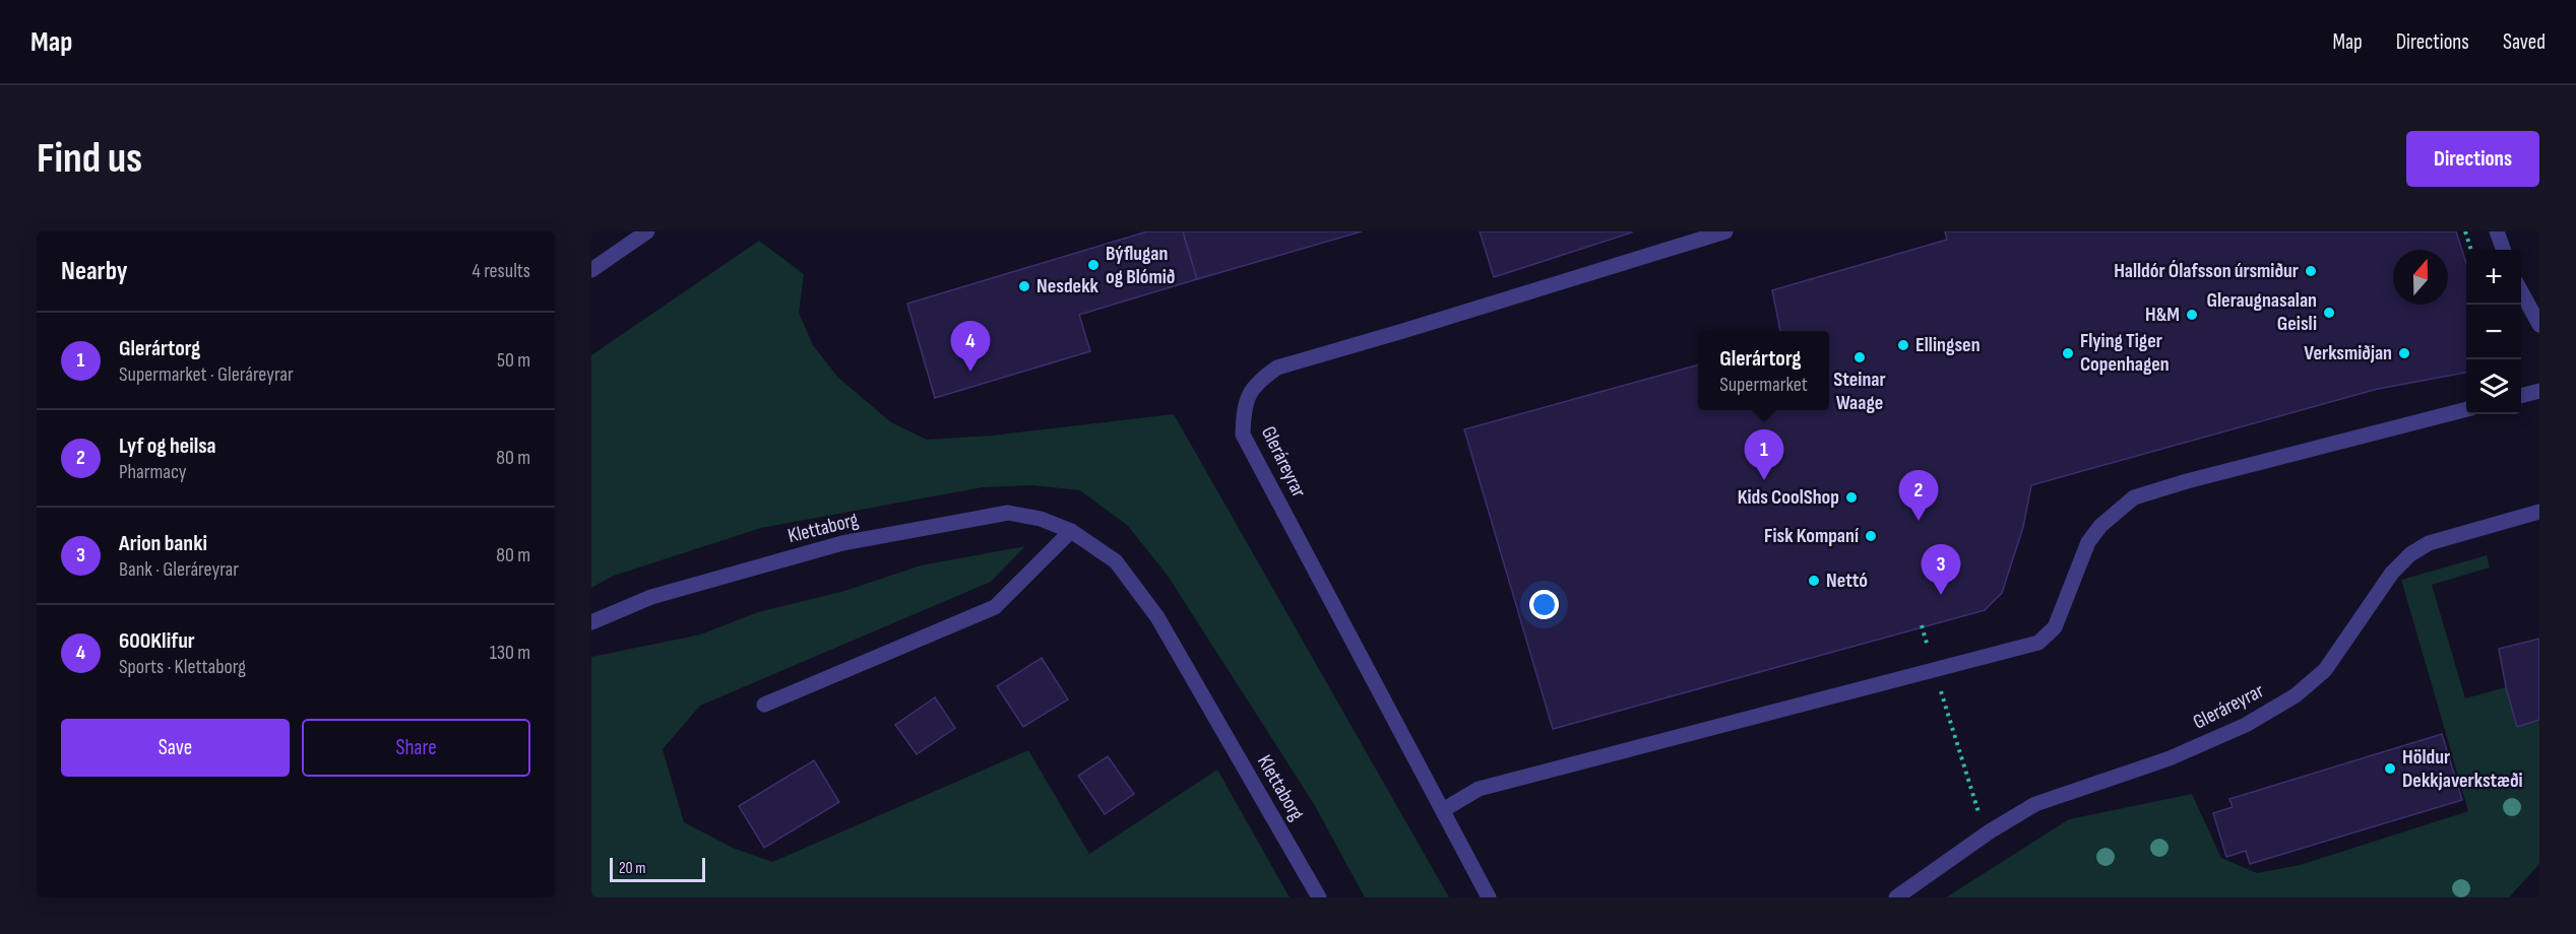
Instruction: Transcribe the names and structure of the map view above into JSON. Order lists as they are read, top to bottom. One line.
{"streets":{"street":["Gleráreyrar","Klettaborg"]},"places":["Býflugan og Blómið","Halldór Ólafsson úrsmiður","Nesdekk","Gleraugnasalan Geisli","H&M","Ellingsen","Flying Tiger Copenhagen","Verksmiðjan","Steinar Waage","Kids CoolShop","Fisk Kompaní","Nettó","Höldur Dekkjaverkstæði"],"scale_bar":"20 m","north":"top","page":{"header":"Map","nav":["Map","Directions","Saved"],"buttons":["Directions",["Save","Share"]],"title":"Find us","heading":["Nearby","4 results"],"map_buttons":["+","−"],"list":[{"mark":"1","name":"Glerártorg","note":"Supermarket · Gleráreyrar","value":"50 m"},{"mark":"2","name":"Lyf og heilsa","note":"Pharmacy","value":"80 m"},{"mark":"3","name":"Arion banki","note":"Bank · Gleráreyrar","value":"80 m"},{"mark":"4","name":"600Klifur","note":"Sports · Klettaborg","value":"130 m"}],"pins":["4","1","2","3"],"popup":["Glerártorg","Supermarket"],"scale":"20 m"}}
